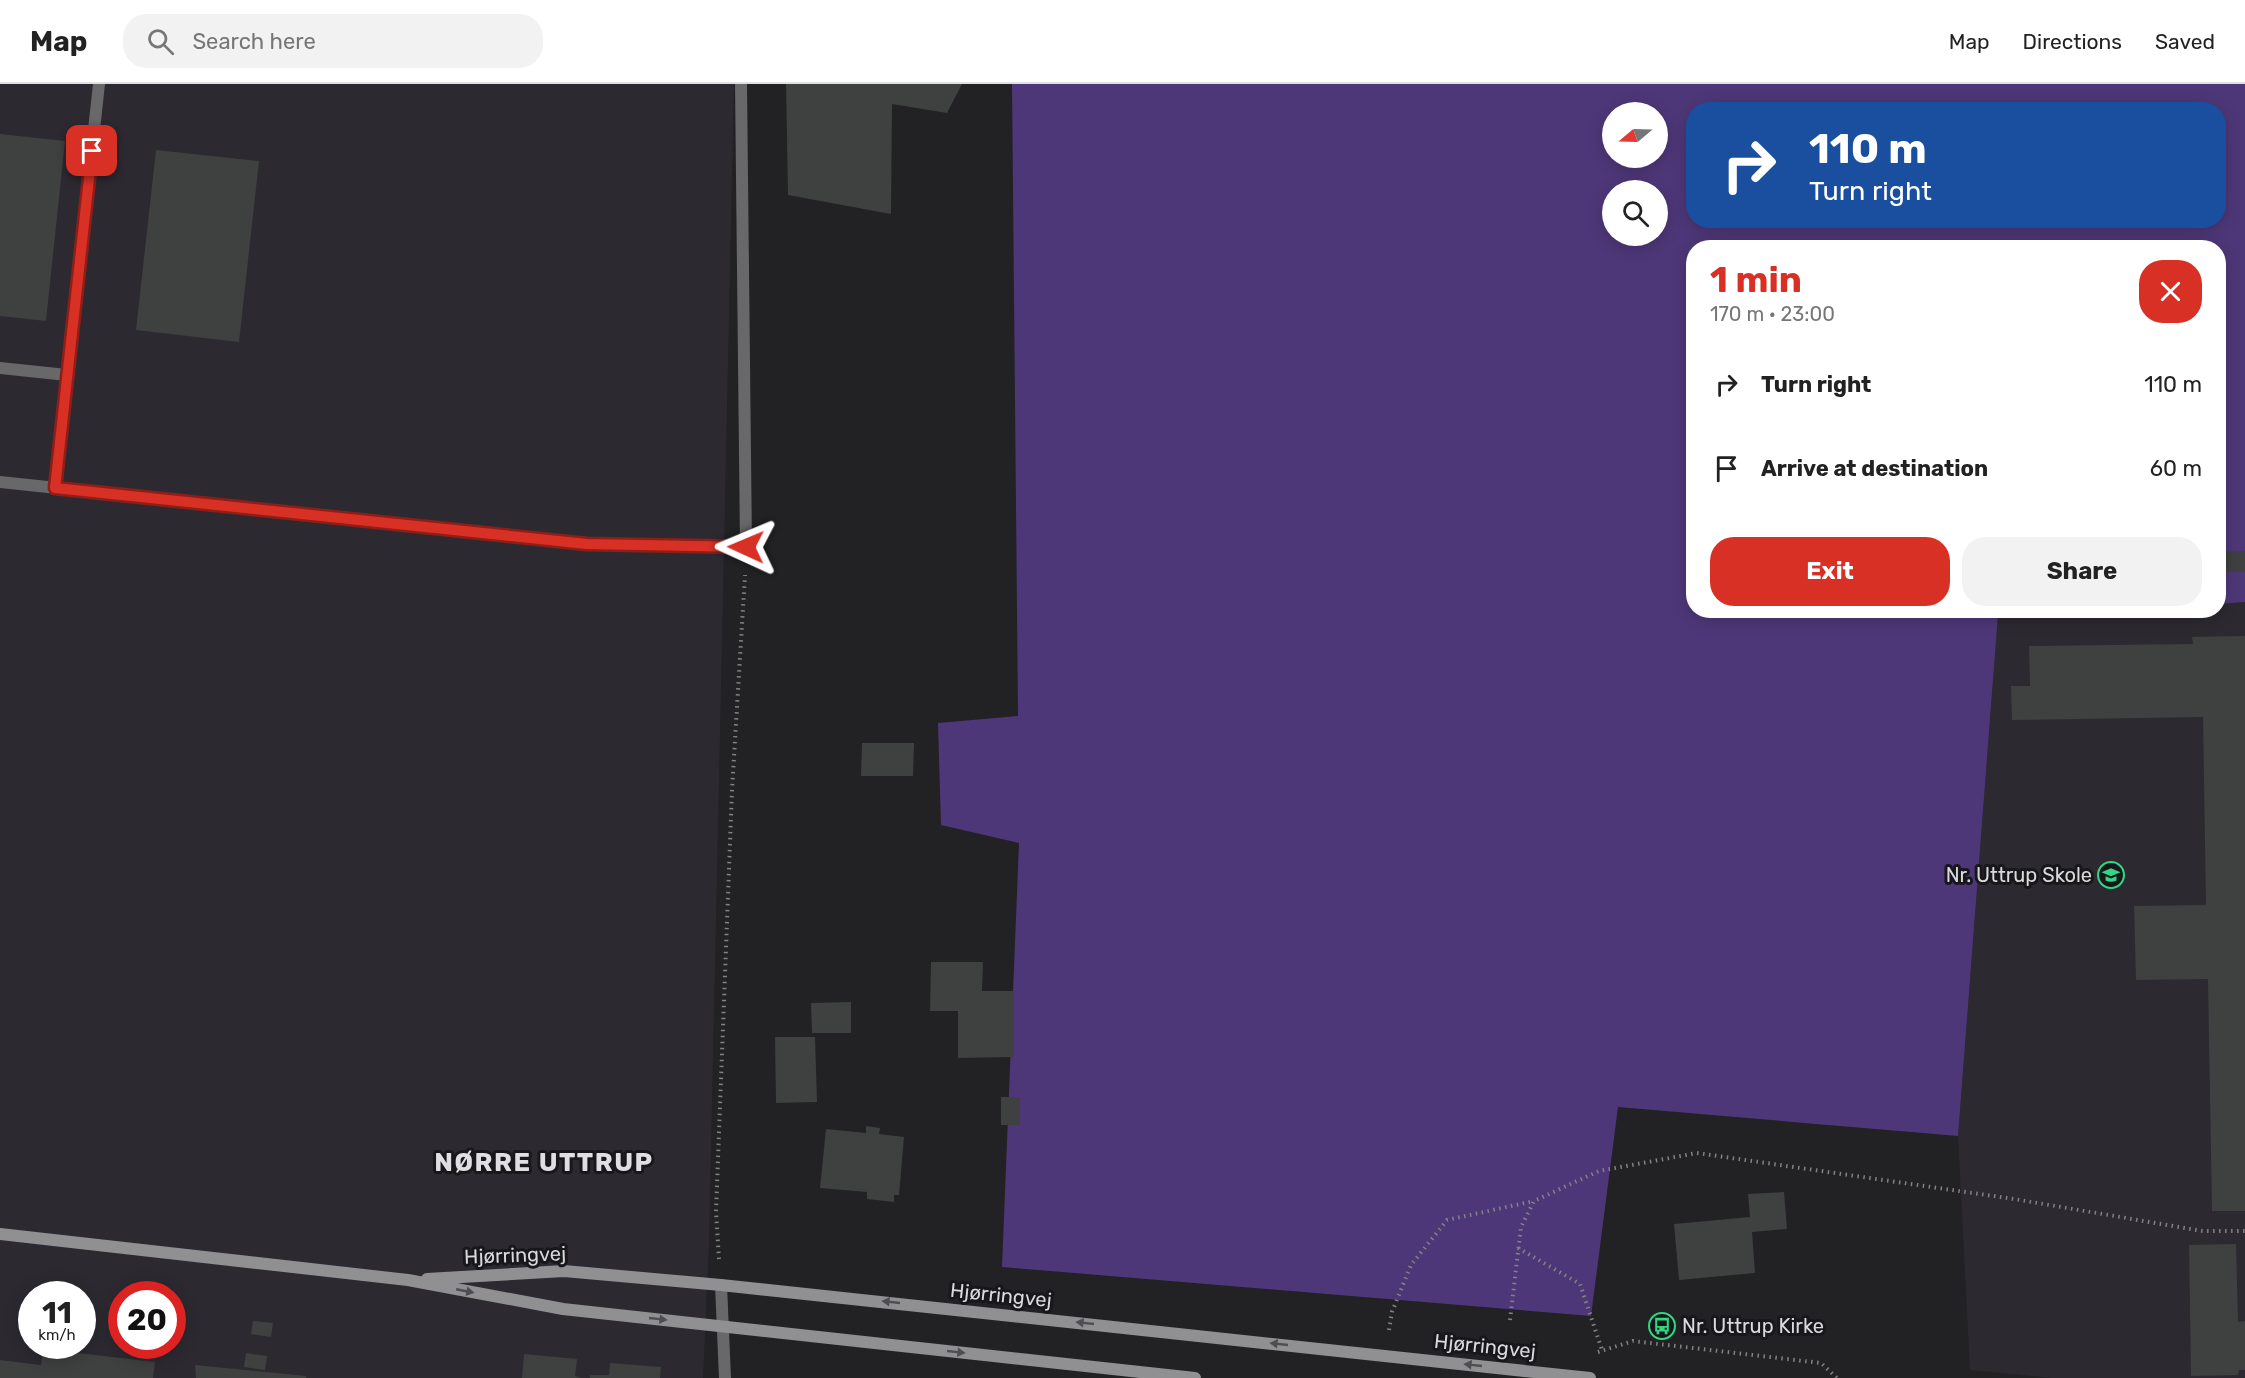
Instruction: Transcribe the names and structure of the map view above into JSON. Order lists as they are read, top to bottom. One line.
{"streets":{"main road":["Hjørringvej"]},"districts":["NØRRE UTTRUP"],"places":{"school or university":["Nr. Uttrup Skole"],"bus stop":["Nr. Uttrup Kirke"]},"north":"left","page":{"header":"Map","search":"Search here","nav":["Map","Directions","Saved"],"turn":["110 m","Turn right"],"heading":["1 min","170 m · 23:00"],"list":[{"name":"Turn right","value":"110 m"},{"name":"Arrive at destination","value":"60 m"}],"buttons":["Exit","Share"],"speed":"11 km/h","limit":"20"}}
